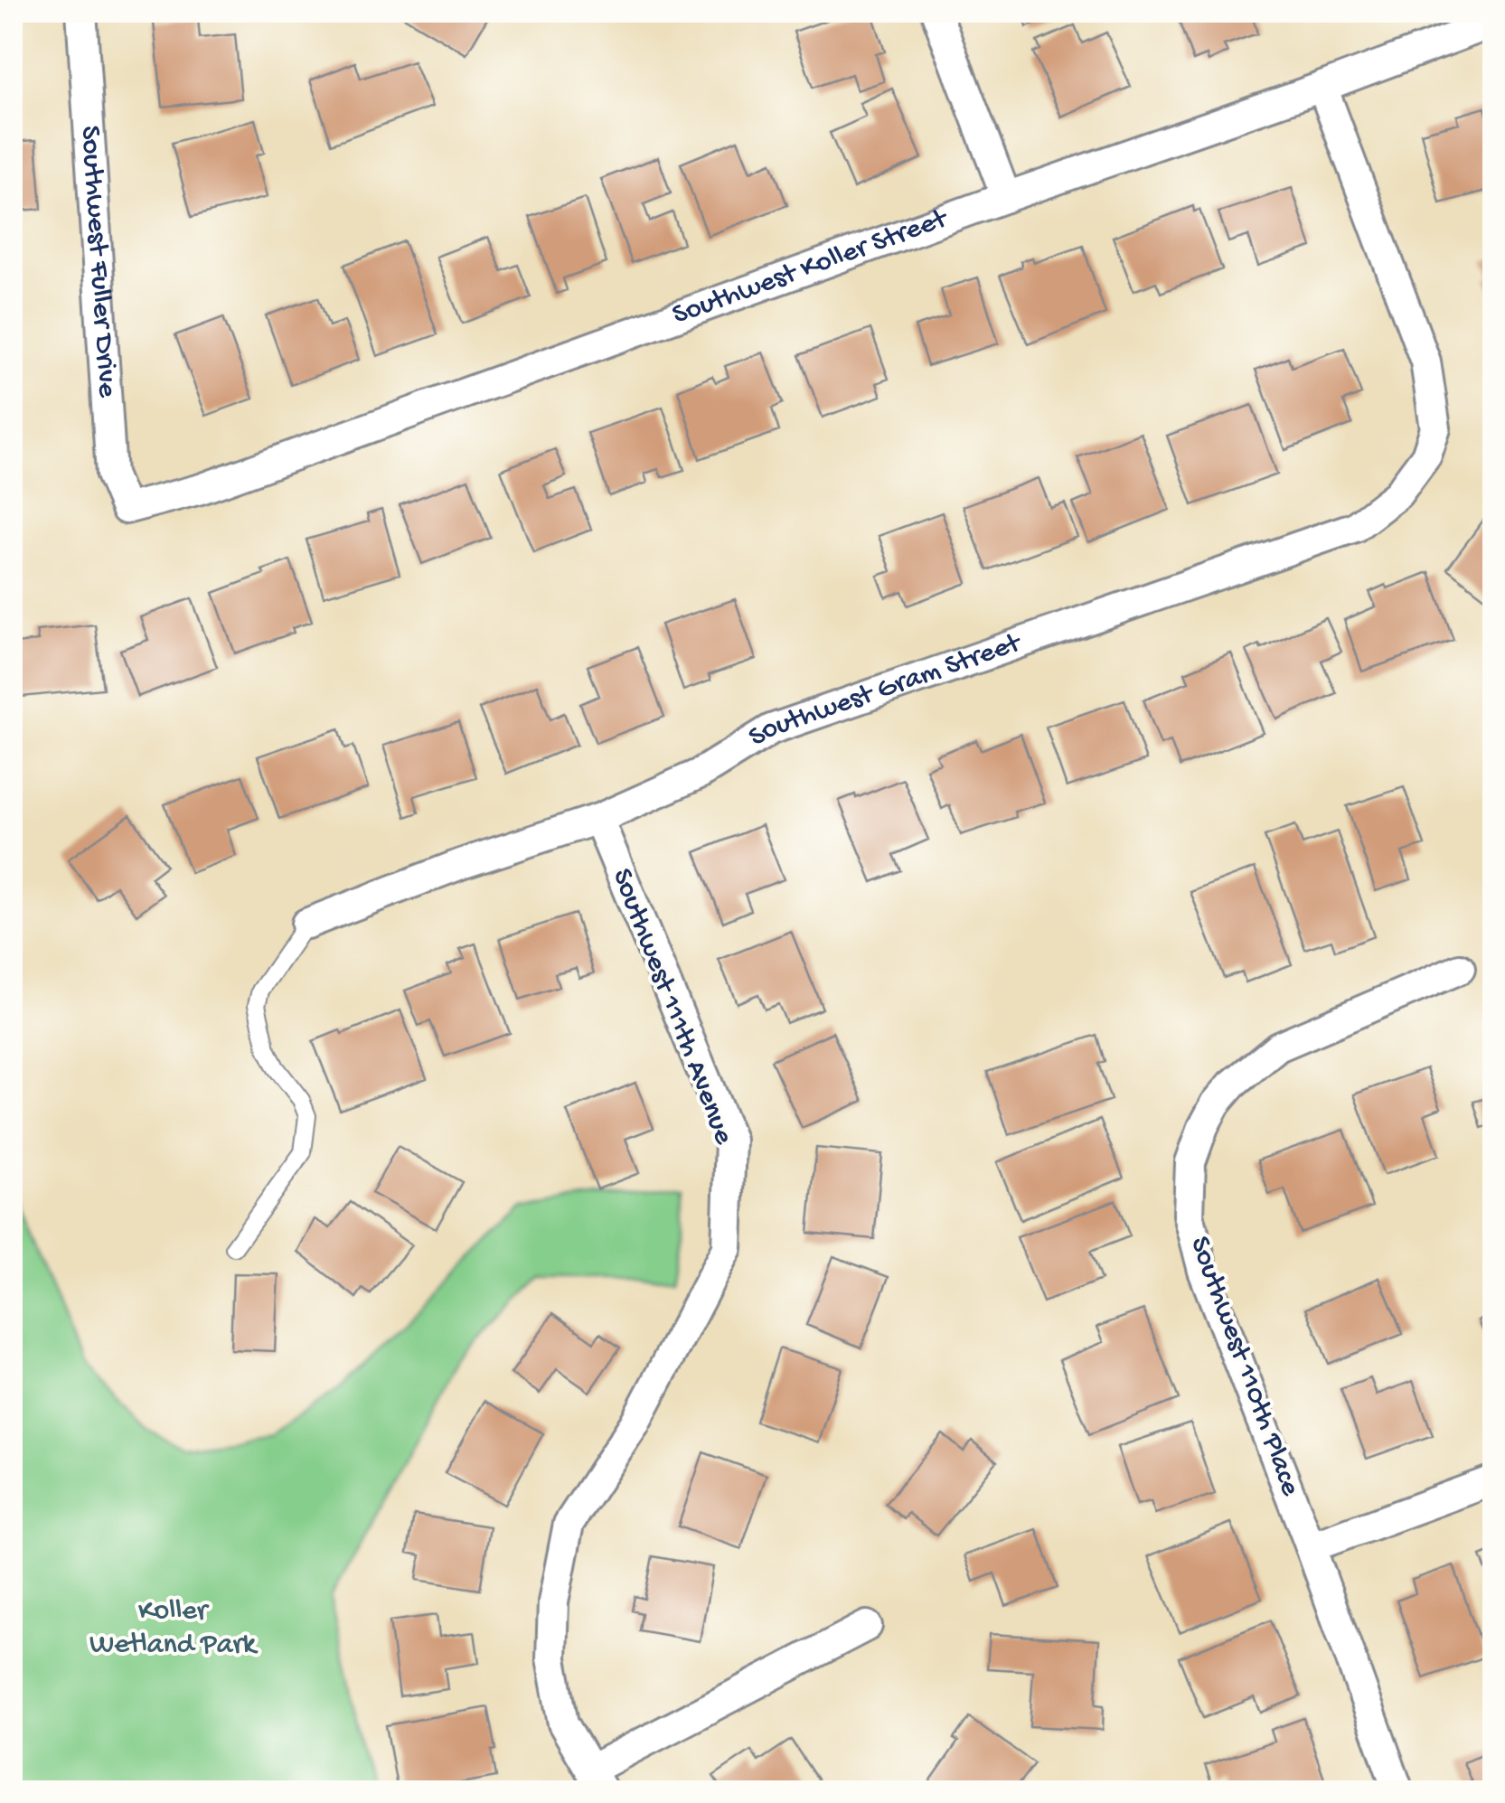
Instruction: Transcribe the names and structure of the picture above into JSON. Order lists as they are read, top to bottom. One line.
{"streets":{"street":["Southwest Fuller Drive","Southwest Koller Street","Southwest Gram Street","Southwest 111th Avenue","Southwest 110th Place"]},"crossings":[["Southwest Fuller Drive","Southwest Koller Street"],["Southwest Koller Street","Southwest Gram Street"],["Southwest Gram Street","Southwest 111th Avenue"]],"parks":["Koller Wetland Park"]}
